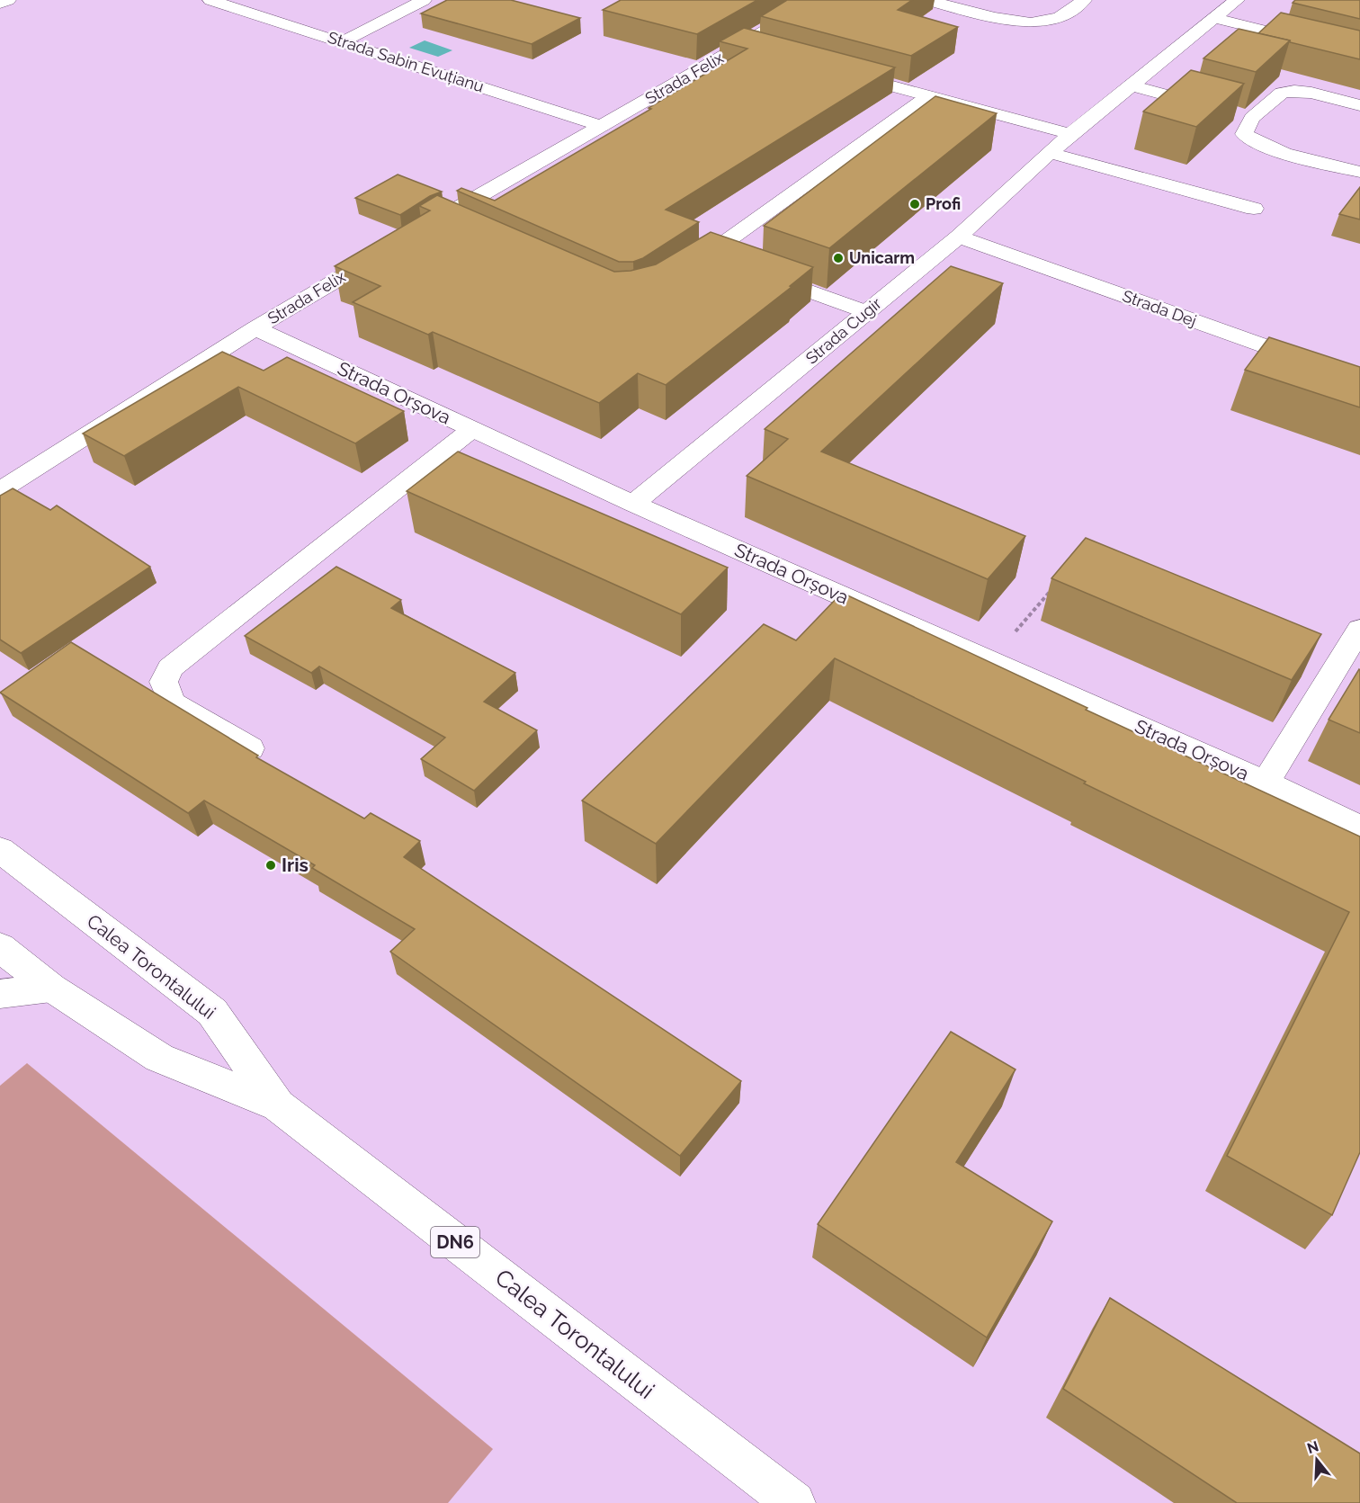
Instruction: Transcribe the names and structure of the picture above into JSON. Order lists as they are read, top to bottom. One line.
{"streets":{"street":["Strada Sabin Evuțianu","Strada Felix","Strada Dej","Strada Cugir","Strada Orșova","Calea Torontalului","DN6"]},"crossings":[["Strada Sabin Evuțianu","Strada Felix"],["Strada Felix","Strada Orșova"],["Strada Dej","Strada Cugir"],["Strada Cugir","Strada Orșova"]],"places":["Profi","Unicarm","Iris"],"north":"top"}
